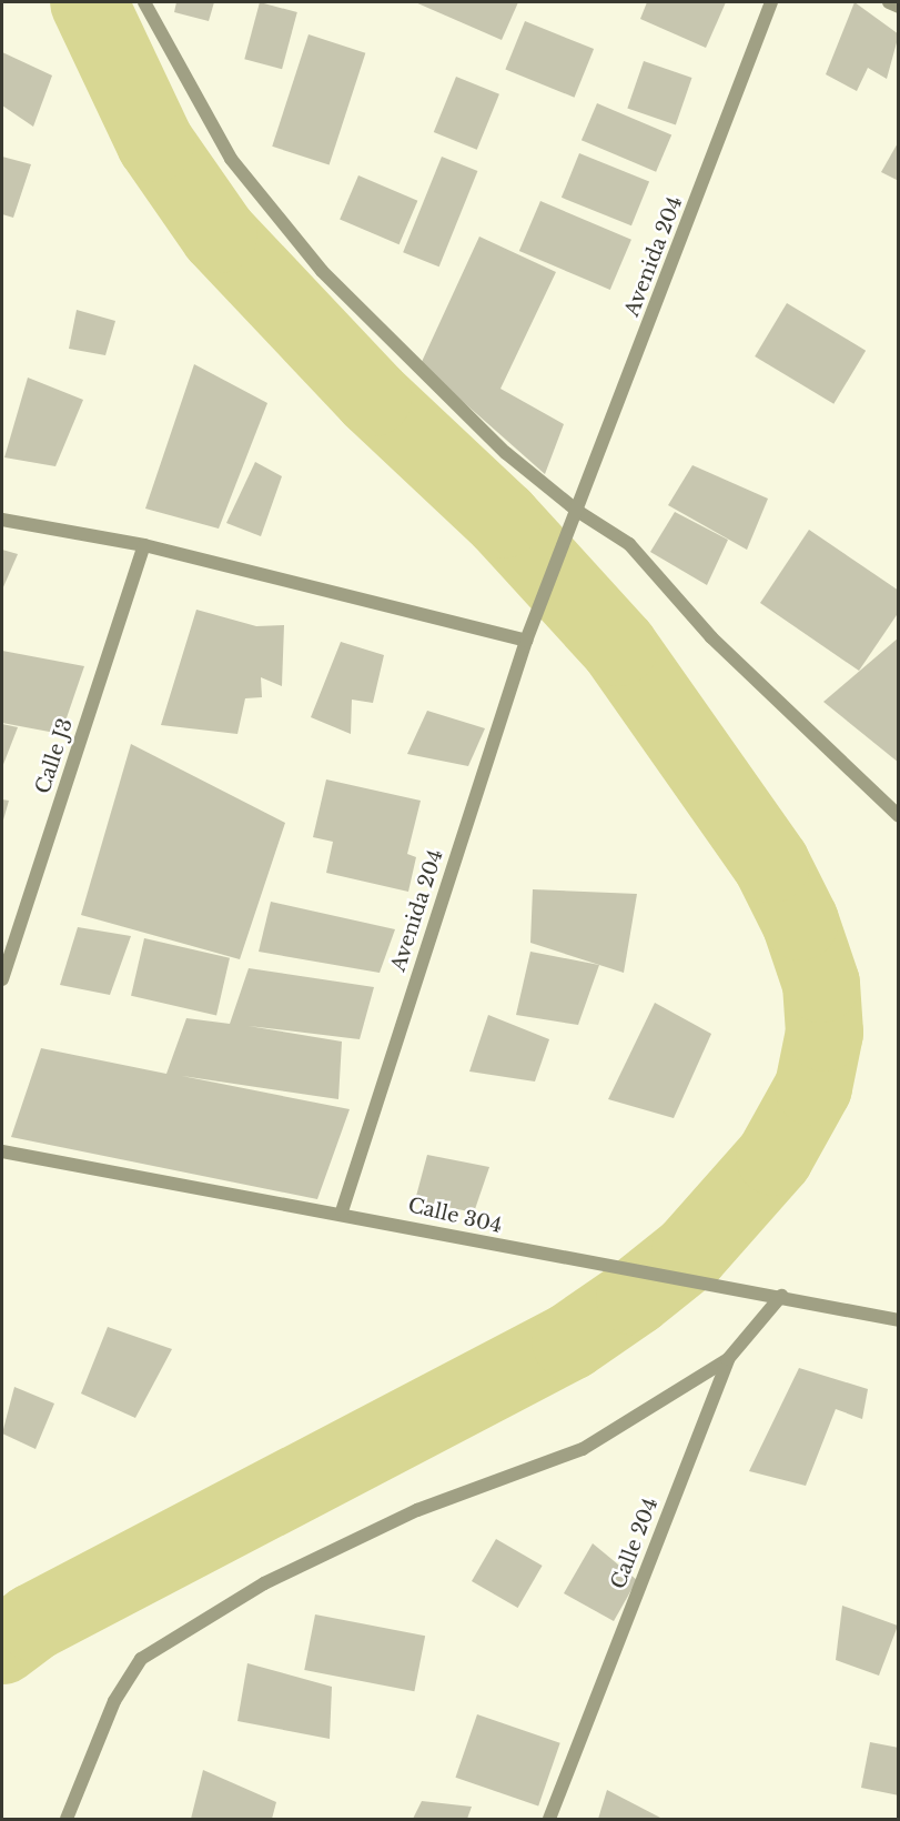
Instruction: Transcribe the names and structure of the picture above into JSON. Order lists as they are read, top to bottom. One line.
{"streets":{"street":["Avenida 204","Calle J3","Calle 304","Calle 204"]},"crossings":[["Avenida 204","Calle 304"],["Calle 304","Calle 204"]]}
